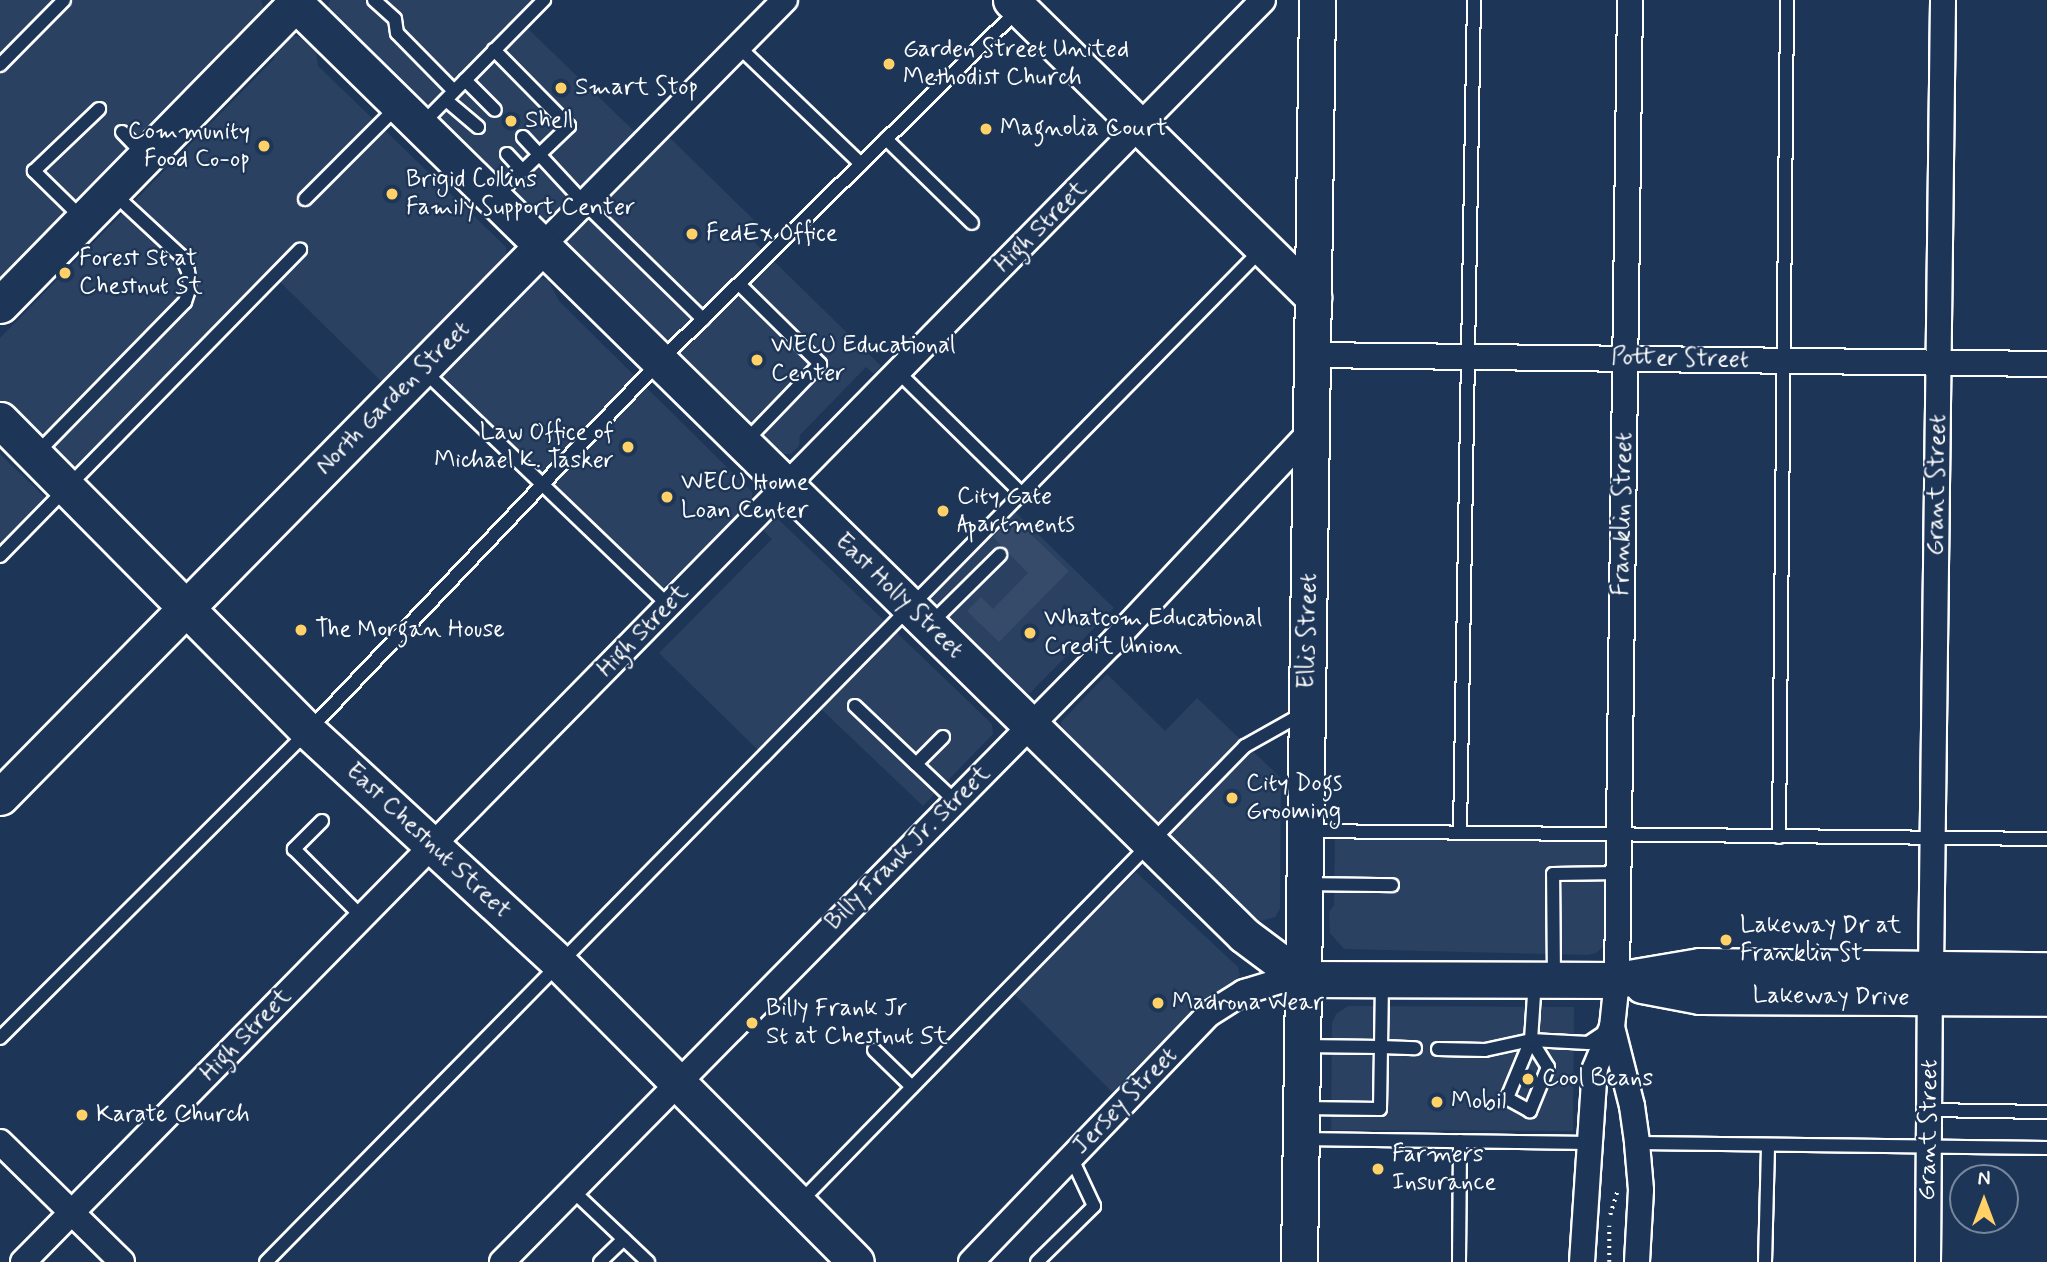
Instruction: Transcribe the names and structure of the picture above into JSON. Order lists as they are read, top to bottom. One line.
{"streets":{"main road":["North Garden Street","East Holly Street","Ellis Street","East Chestnut Street","Lakeway Drive"],"street":["High Street","Potter Street","Grant Street","Franklin Street","Billy Frank Jr. Street","Jersey Street"]},"crossings":[["High Street","East Holly Street"],["High Street","East Chestnut Street"],["Potter Street","Grant Street"],["Potter Street","Franklin Street"],["Potter Street","Ellis Street"],["North Garden Street","East Holly Street"],["North Garden Street","East Chestnut Street"],["Grant Street","Lakeway Drive"],["Franklin Street","Lakeway Drive"],["East Holly Street","Ellis Street"],["East Holly Street","Billy Frank Jr. Street"],["East Holly Street","Lakeway Drive"],["East Holly Street","Jersey Street"],["Ellis Street","Billy Frank Jr. Street"],["Ellis Street","Lakeway Drive"],["Ellis Street","Jersey Street"],["East Chestnut Street","Billy Frank Jr. Street"],["Lakeway Drive","Jersey Street"]],"places":["Garden Street United Methodist Church","Smart Stop","Shell","Magnolia Court","Community Food Co-op","Brigid Collins Family Support Center","FedEx Office","Forest St at Chestnut St","WECU Educational Center","Law Office of Michael K. Tasker","WECU Home Loan Center","City Gate Apartments","The Morgan House","Whatcom Educational Credit Union","City Dogs Grooming","Lakeway Dr at Franklin St","Madrona Wear","Billy Frank Jr St at Chestnut St","Cool Beans","Mobil","Karate Church","Farmers Insurance"],"north":"top"}
